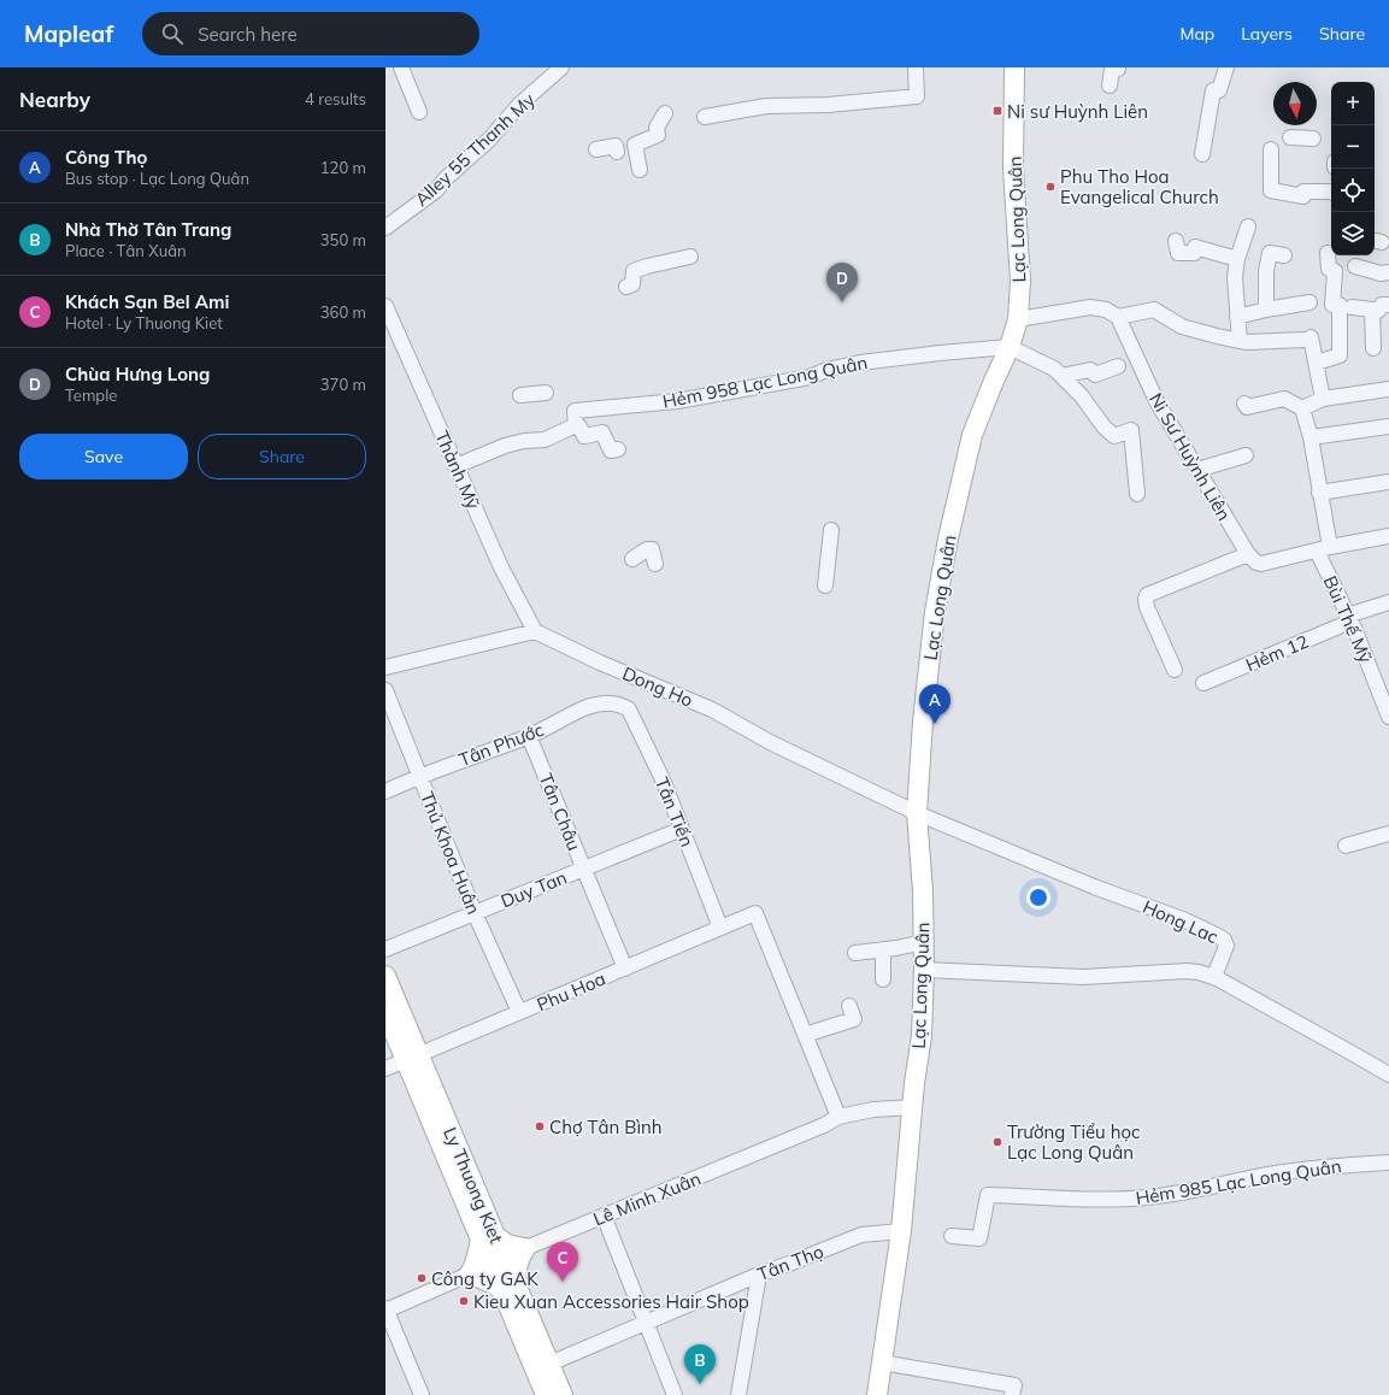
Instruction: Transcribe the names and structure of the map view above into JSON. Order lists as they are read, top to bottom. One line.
{"streets":{"main road":["Lạc Long Quân","Ly Thuong Kiet"],"street":["Alley 55 Thanh My","Hẻm 958 Lạc Long Quân","Ni Sư Huỳnh Liên","Thành Mỹ","Bùi Thế Mỹ","Hẻm 12","Dong Ho","Tân Phước","Tân Châu","Tân Tiến","Thủ Khoa Huân","Duy Tan","Hong Lac","Phu Hoa","Hẻm 985 Lạc Long Quân","Lê Minh Xuân","Tân Thọ"]},"crossings":[["Lạc Long Quân","Hẻm 958 Lạc Long Quân"],["Lạc Long Quân","Dong Ho"],["Lạc Long Quân","Hong Lac"],["Lạc Long Quân","Lê Minh Xuân"],["Lạc Long Quân","Tân Thọ"],["Thành Mỹ","Dong Ho"],["Bùi Thế Mỹ","Hẻm 12"],["Dong Ho","Hong Lac"],["Tân Phước","Tân Châu"],["Tân Phước","Tân Tiến"],["Tân Phước","Thủ Khoa Huân"],["Tân Châu","Duy Tan"],["Tân Châu","Phu Hoa"],["Tân Tiến","Duy Tan"],["Tân Tiến","Phu Hoa"],["Thủ Khoa Huân","Duy Tan"],["Thủ Khoa Huân","Phu Hoa"],["Phu Hoa","Ly Thuong Kiet"],["Ly Thuong Kiet","Lê Minh Xuân"],["Ly Thuong Kiet","Tân Thọ"]],"places":{"transit":["Ni sư Huỳnh Liên"],"other":["Phu Tho Hoa Evangelical Church","Chợ Tân Bình","Trường Tiểu học Lạc Long Quân","Công ty GAK","Kieu Xuan Accessories Hair Shop"]},"north":"bottom","page":{"header":"Mapleaf","search":"Search here","nav":["Map","Layers","Share"],"heading":["Nearby","4 results"],"map_buttons":["+","−"],"list":[{"mark":"A","name":"Công Thọ","note":"Bus stop · Lạc Long Quân","value":"120 m"},{"mark":"B","name":"Nhà Thờ Tân Trang","note":"Place · Tân Xuân","value":"350 m"},{"mark":"C","name":"Khách Sạn Bel Ami","note":"Hotel · Ly Thuong Kiet","value":"360 m"},{"mark":"D","name":"Chùa Hưng Long","note":"Temple","value":"370 m"}],"pins":["D","A","C","B"],"buttons":["Save","Share"]}}
